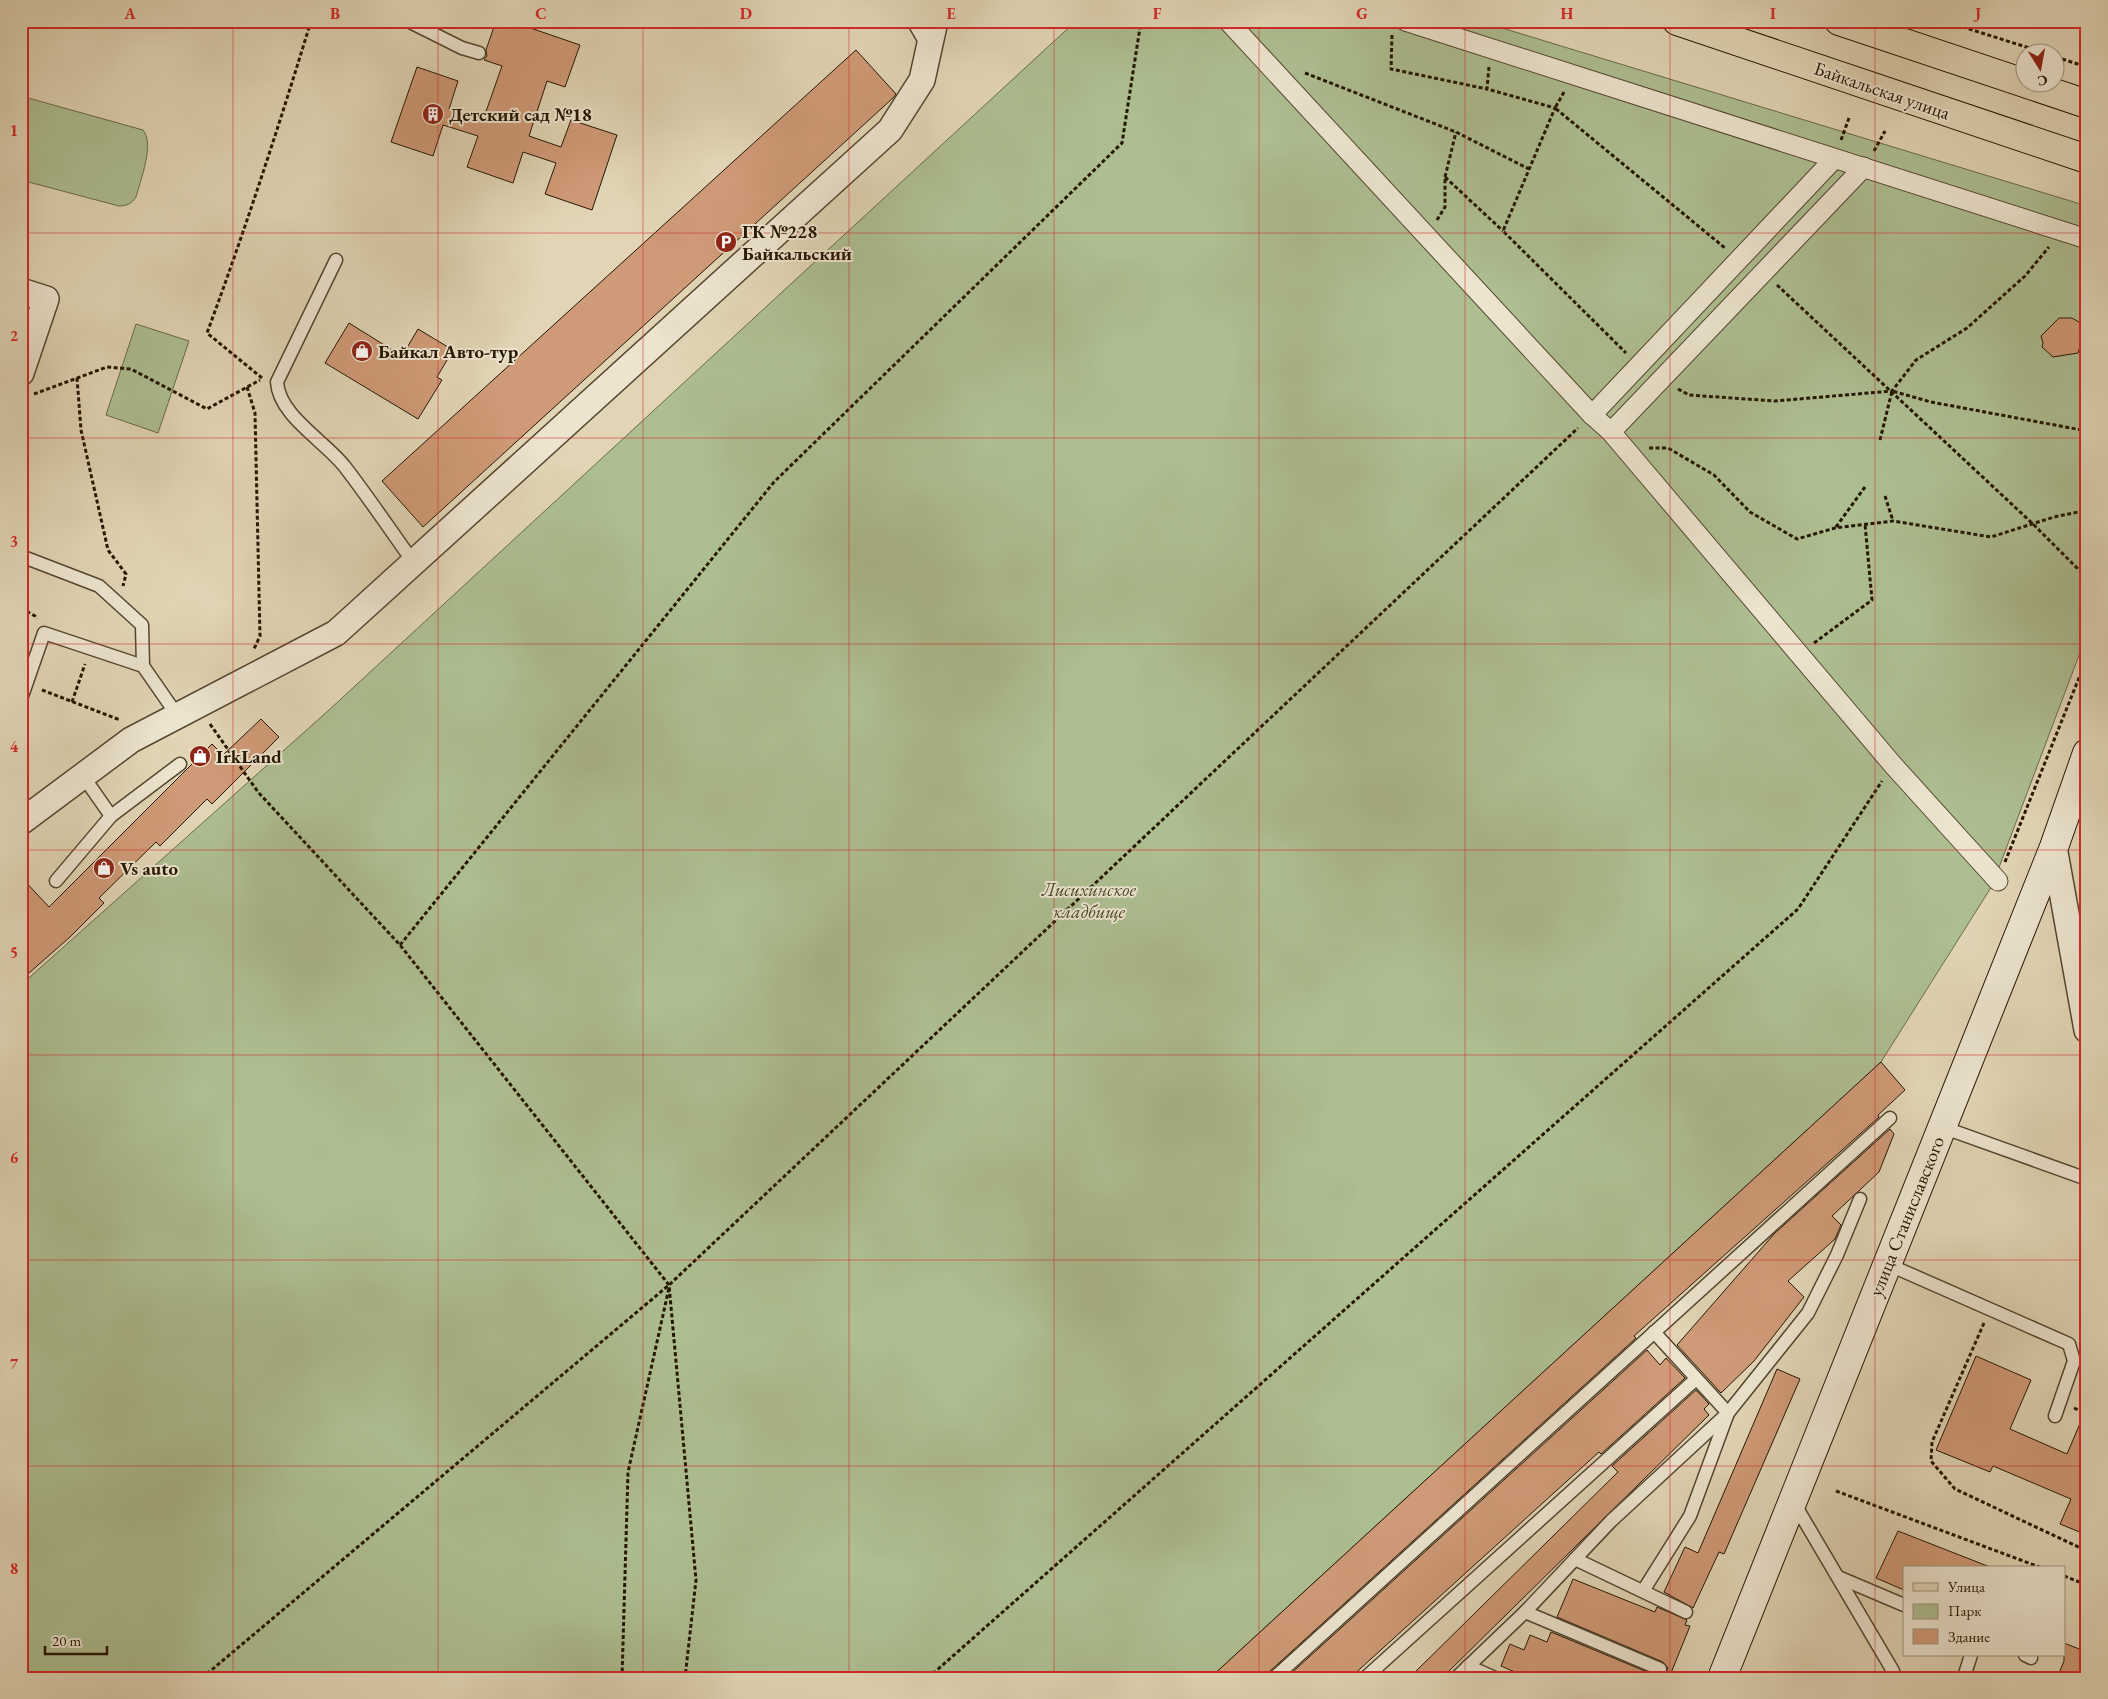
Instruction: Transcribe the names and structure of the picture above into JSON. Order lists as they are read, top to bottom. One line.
{"streets":{"main road":["Байкальская улица","улица Станиславского"]},"parks":["Лисихинское кладбище"],"places":{"building":["Детский сад №18"],"parking":["ГК №228 Байкальский"],"shop":["Байкал Авто-тур","IrkLand","Vs auto"]},"legend":["Улица","Парк","Здание"],"scale_bar":"20 m","north":"bottom","grid":{"columns":["A","B","C","D","E","F","G","H","I","J"],"rows":["1","2","3","4","5","6","7","8"]}}
